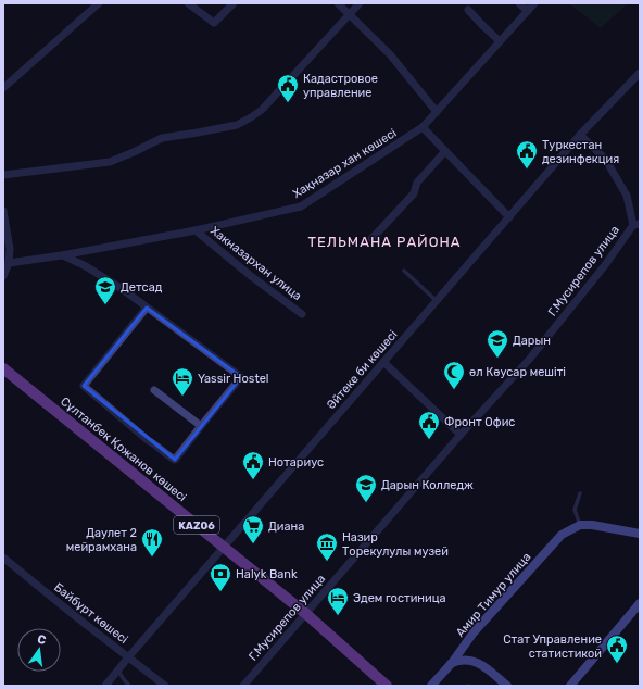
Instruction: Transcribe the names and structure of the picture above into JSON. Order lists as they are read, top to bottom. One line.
{"streets":{"main road":["Сұлтанбек Қожанов көшесі","KАZ06","Амир Тимур улица"],"street":["Хақназар хан көшесі","Хакназархан улица","Г.Мусирепов улица","Әйтеке би көшесі","Байбұрт көшесі"]},"crossings":[["Хақназар хан көшесі","Хакназархан улица"],["Г.Мусирепов улица","Әйтеке би көшесі"],["Г.Мусирепов улица","Сұлтанбек Қожанов көшесі"],["Әйтеке би көшесі","Сұлтанбек Қожанов көшесі"],["Әйтеке би көшесі","Байбұрт көшесі"]],"districts":["ТЕЛЬМАНА РАЙОНА"],"places":{"public building":["Кадастровое управление","Туркестан дезинфекция","Фронт Офис","Нотариус","Стат Управление статистикой"],"school or university":["Детсад","Дарын","Дарын Колледж"],"mosque":["әл Кәусар мешіті"],"hotel":["Yassir Hostel","Эдем гостиница"],"supermarket":["Диана"],"restaurant":["Даулет 2 мейрамхана"],"museum":["Назир Торекулулы музей"],"bank":["Halyk Bank"]},"north":"top"}
